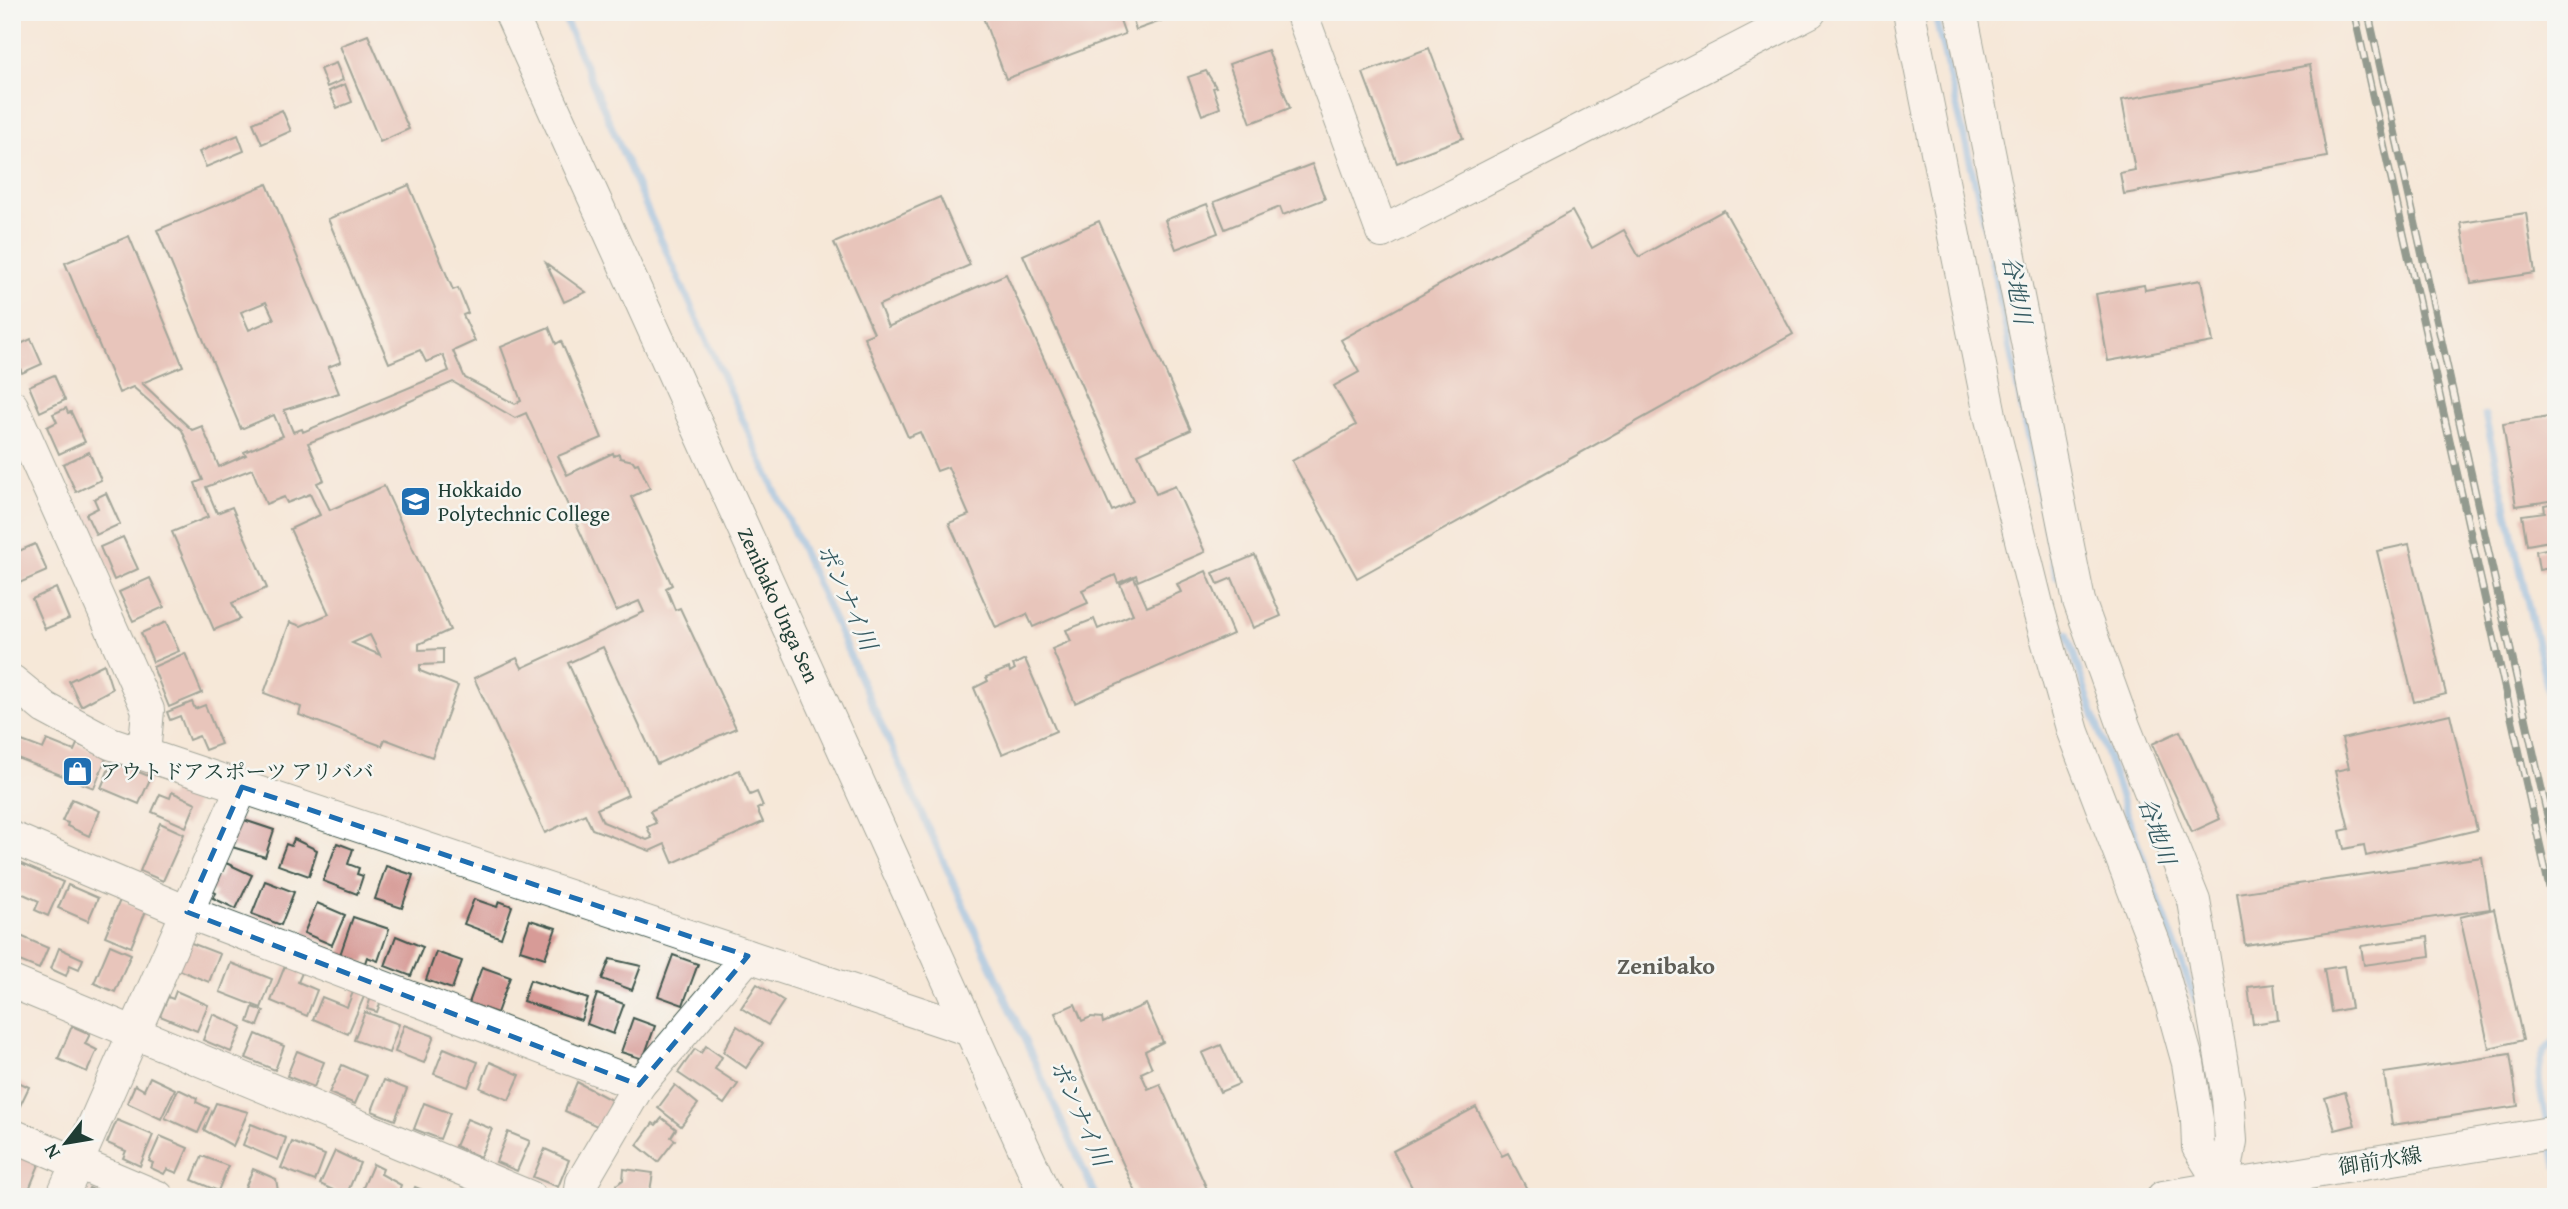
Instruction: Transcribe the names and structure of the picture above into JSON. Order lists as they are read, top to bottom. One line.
{"streets":{"street":["Zenibako Unga Sen","御前水線"]},"districts":["Zenibako"],"water":["谷地川","ポンナイ川"],"places":{"school or university":["Hokkaido Polytechnic College"],"shop":["アウトドアスポーツ アリババ"]},"north":"bottom left"}
